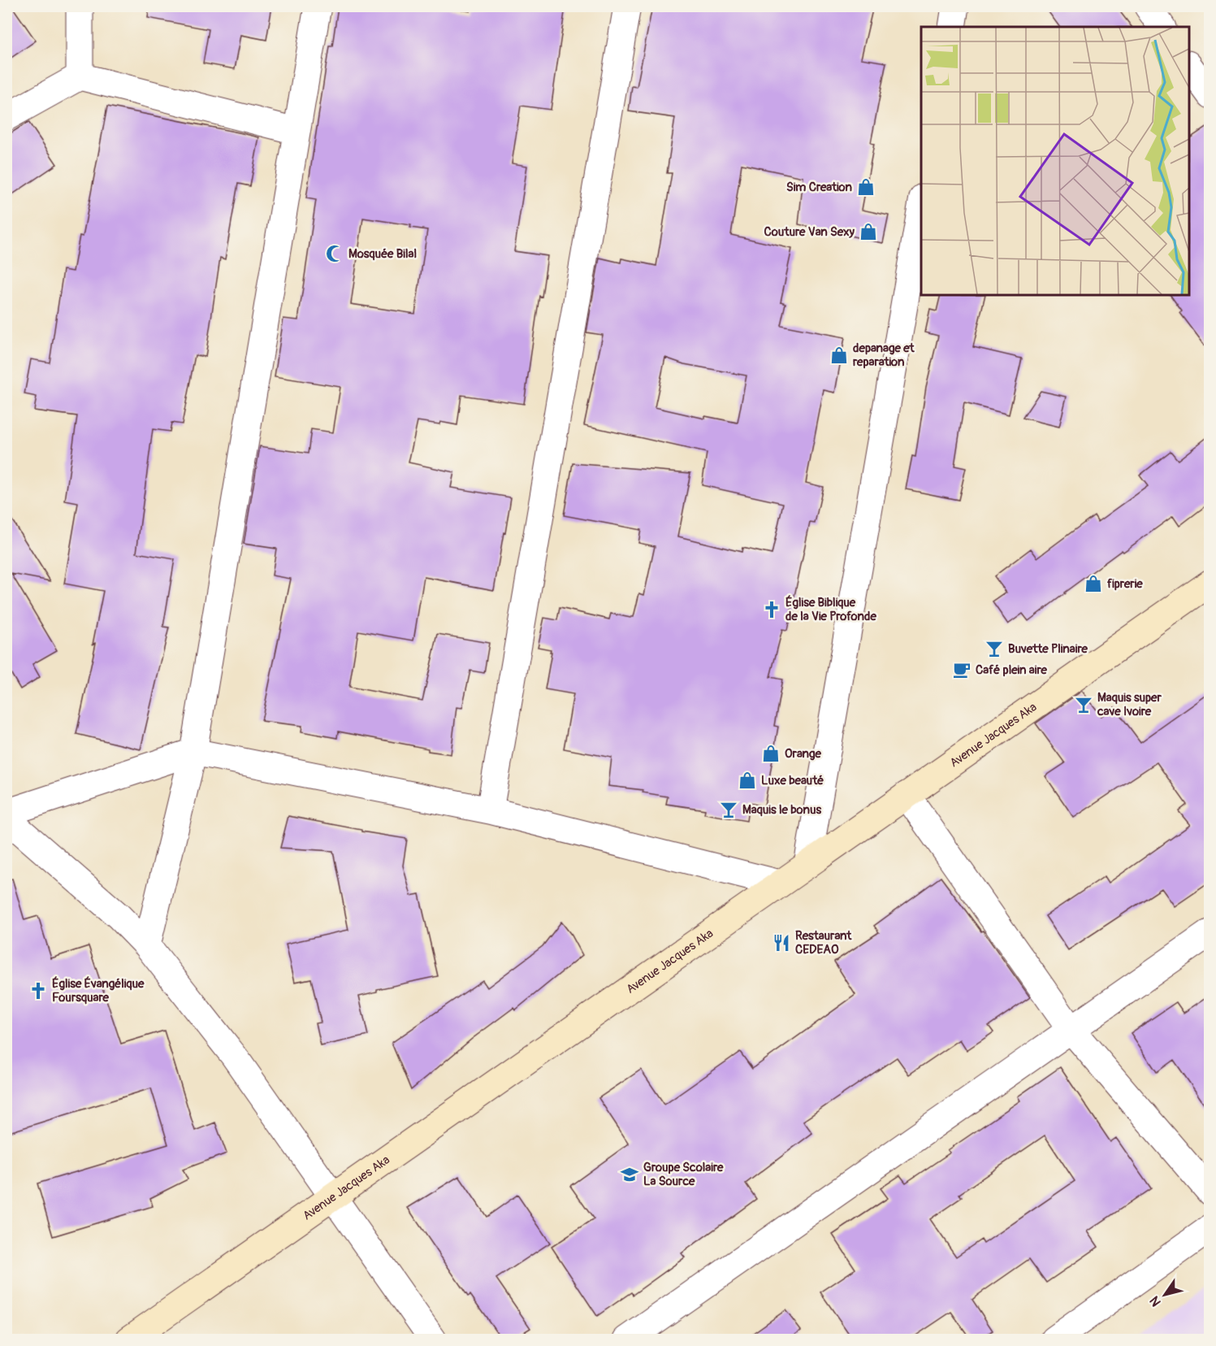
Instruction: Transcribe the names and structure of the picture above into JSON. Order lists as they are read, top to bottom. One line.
{"streets":{"street":["Avenue Jacques Aka"]},"places":{"shop":["Sim Creation","Couture Van Sexy","depanage et reparation","fiprerie","Orange","Luxe beauté"],"mosque":["Mosquée Bilal"],"church":["Église Biblique de la Vie Profonde","Église Évangélique Foursquare"],"bar":["Buvette Plinaire","Maquis super cave Ivoire","Maquis le bonus"],"cafe":["Café plein aire"],"restaurant":["Restaurant CEDEAO"],"school or university":["Groupe Scolaire La Source"]},"north":"bottom left"}
